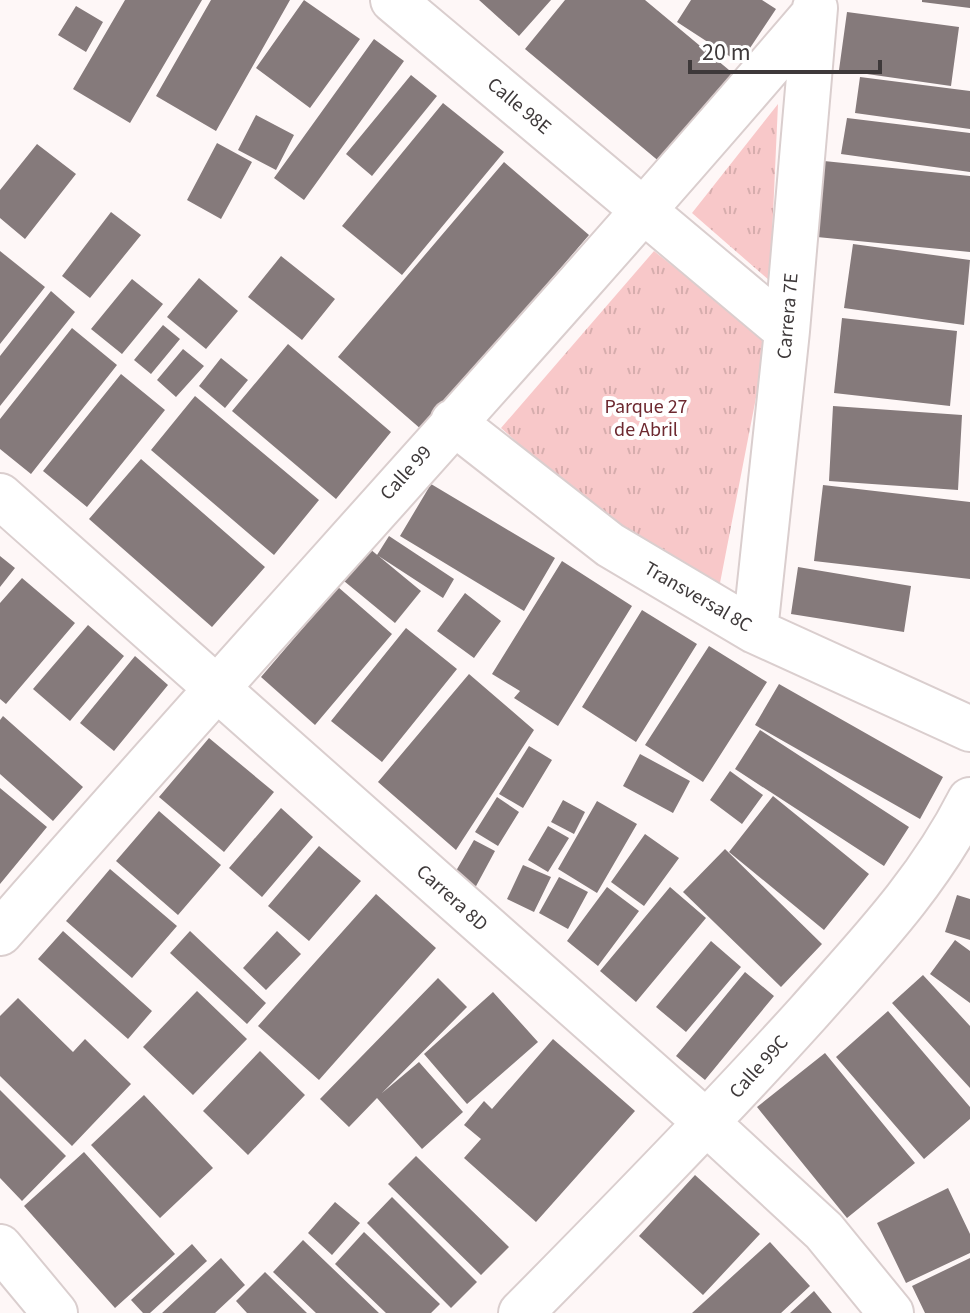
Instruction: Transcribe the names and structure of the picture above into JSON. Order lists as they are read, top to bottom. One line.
{"streets":{"street":["Calle 98E","Carrera 7E","Calle 99","Transversal 8C","Carrera 8D","Calle 99C"]},"crossings":[["Calle 98E","Carrera 7E"],["Calle 98E","Calle 99"],["Carrera 7E","Calle 99"],["Carrera 7E","Transversal 8C"],["Calle 99","Transversal 8C"],["Calle 99","Carrera 8D"],["Carrera 8D","Calle 99C"]],"parks":["Parque 27 de Abril"],"scale_bar":"20 m"}
